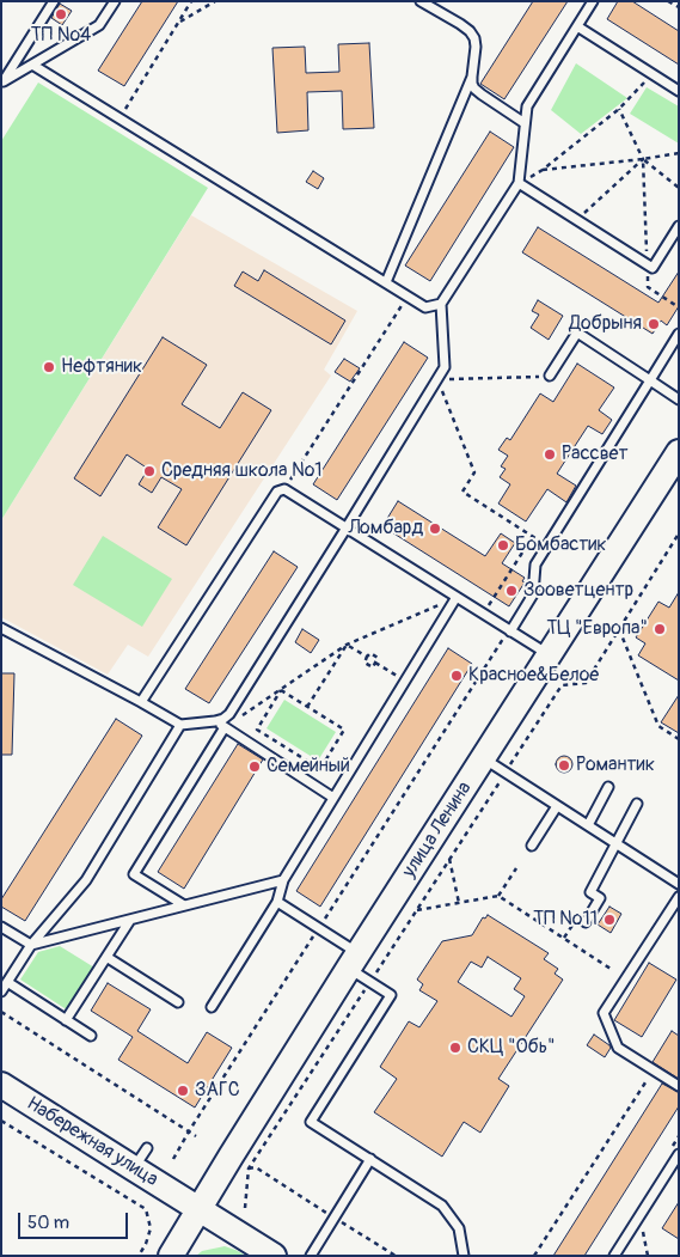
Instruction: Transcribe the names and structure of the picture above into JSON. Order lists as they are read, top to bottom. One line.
{"streets":{"main road":["улица Ленина","Набережная улица"]},"crossings":[["улица Ленина","Набережная улица"]],"places":["ТП №4","Добрыня","Нефтяник","Рассвет","Средняя школа №1","Ломбард","Бомбастик","Зооветцентр","ТЦ \"Европа\"","Красное&Белое","Романтик","Семейный","ТП №11","СКЦ \"Обь\"","ЗАГС"],"scale_bar":"50 m"}
